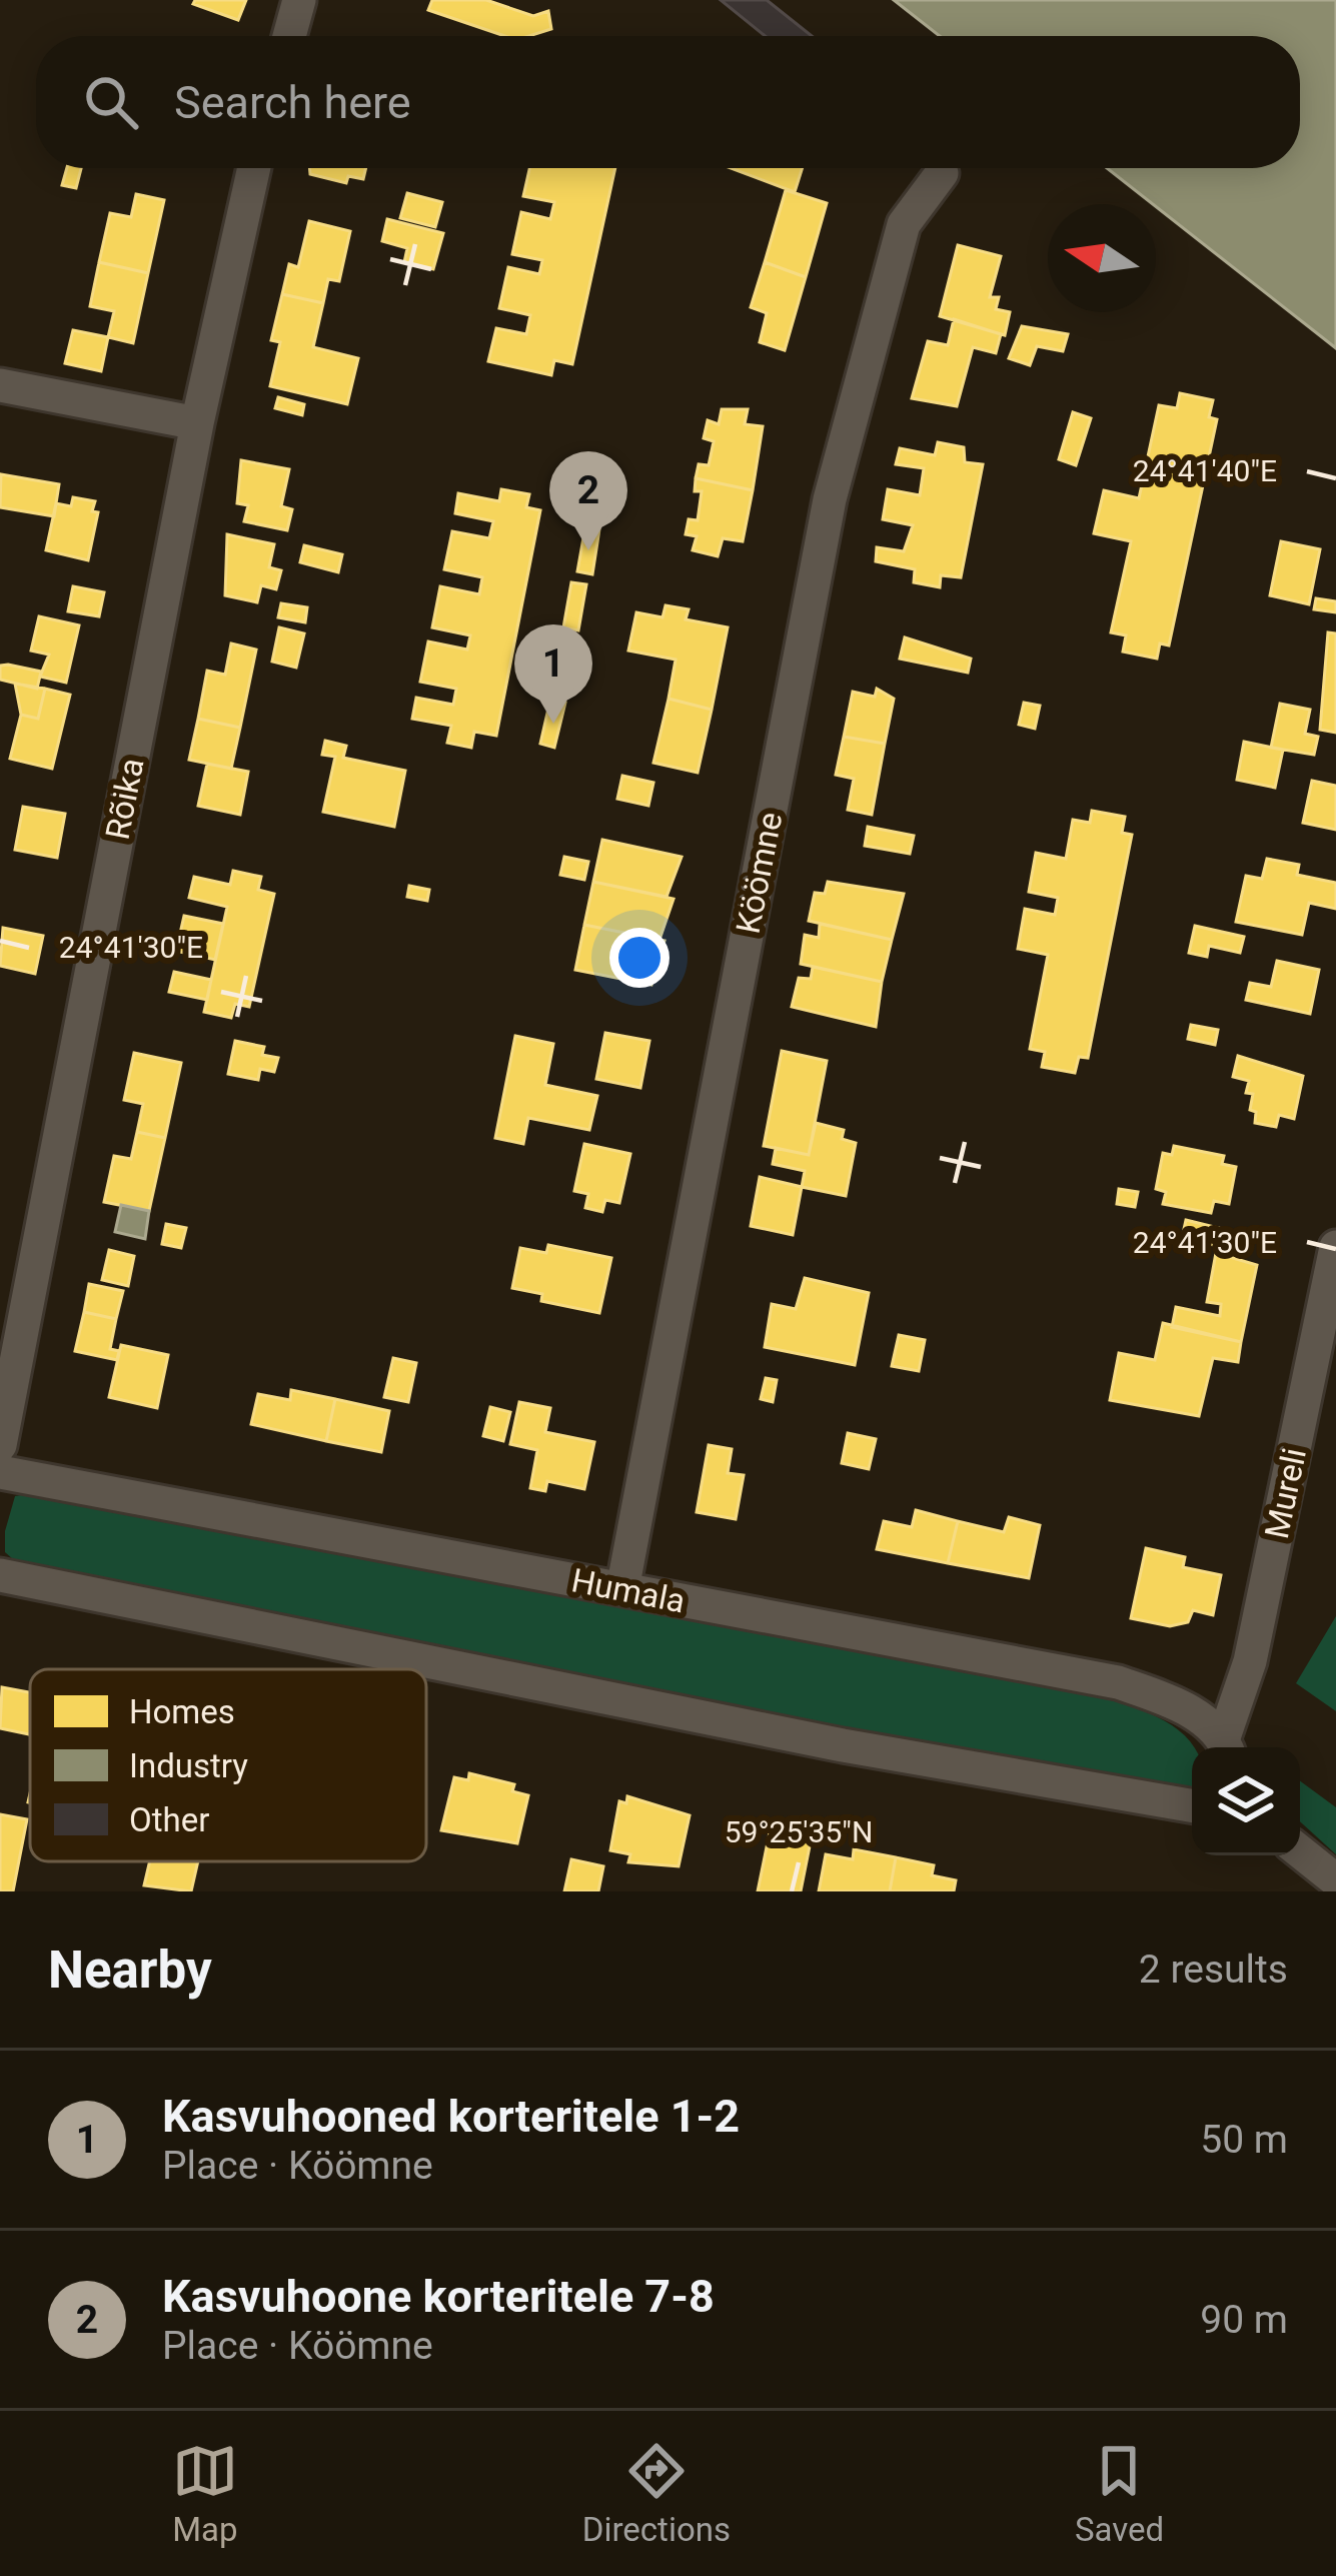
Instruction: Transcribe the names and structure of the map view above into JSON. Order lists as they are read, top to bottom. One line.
{"streets":{"street":["Rõika","Köömne","Mureli","Humala"]},"crossings":[["Köömne","Humala"],["Mureli","Humala"]],"legend":["Homes","Industry","Other"],"north":"left","page":{"search":"Search here","pins":["2","1"],"heading":["Nearby","2 results"],"list":[{"mark":"1","name":"Kasvuhooned korteritele 1-2","note":"Place · Köömne","value":"50 m"},{"mark":"2","name":"Kasvuhoone korteritele 7-8","note":"Place · Köömne","value":"90 m"}],"nav":["Map","Directions","Saved"]},"coordinates":["24°41'40\"E","24°41'30\"E","59°25'35\"N"]}
